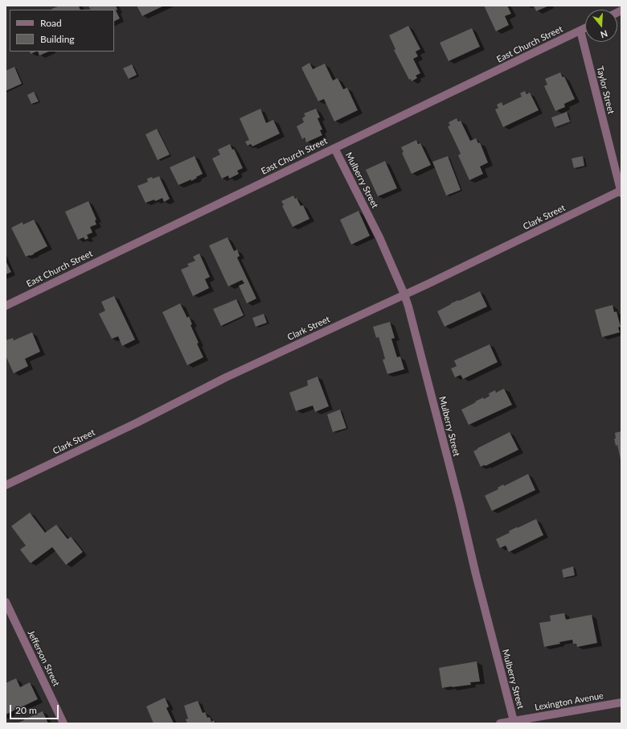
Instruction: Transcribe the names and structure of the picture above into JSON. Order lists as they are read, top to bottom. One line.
{"streets":{"street":["East Church Street","Taylor Street","Mulberry Street","Clark Street","Jefferson Street","Lexington Avenue"]},"crossings":[["East Church Street","Taylor Street"],["East Church Street","Mulberry Street"],["Taylor Street","Clark Street"],["Mulberry Street","Clark Street"],["Mulberry Street","Lexington Avenue"]],"legend":["Road","Building"],"scale_bar":"20 m","north":"bottom"}
